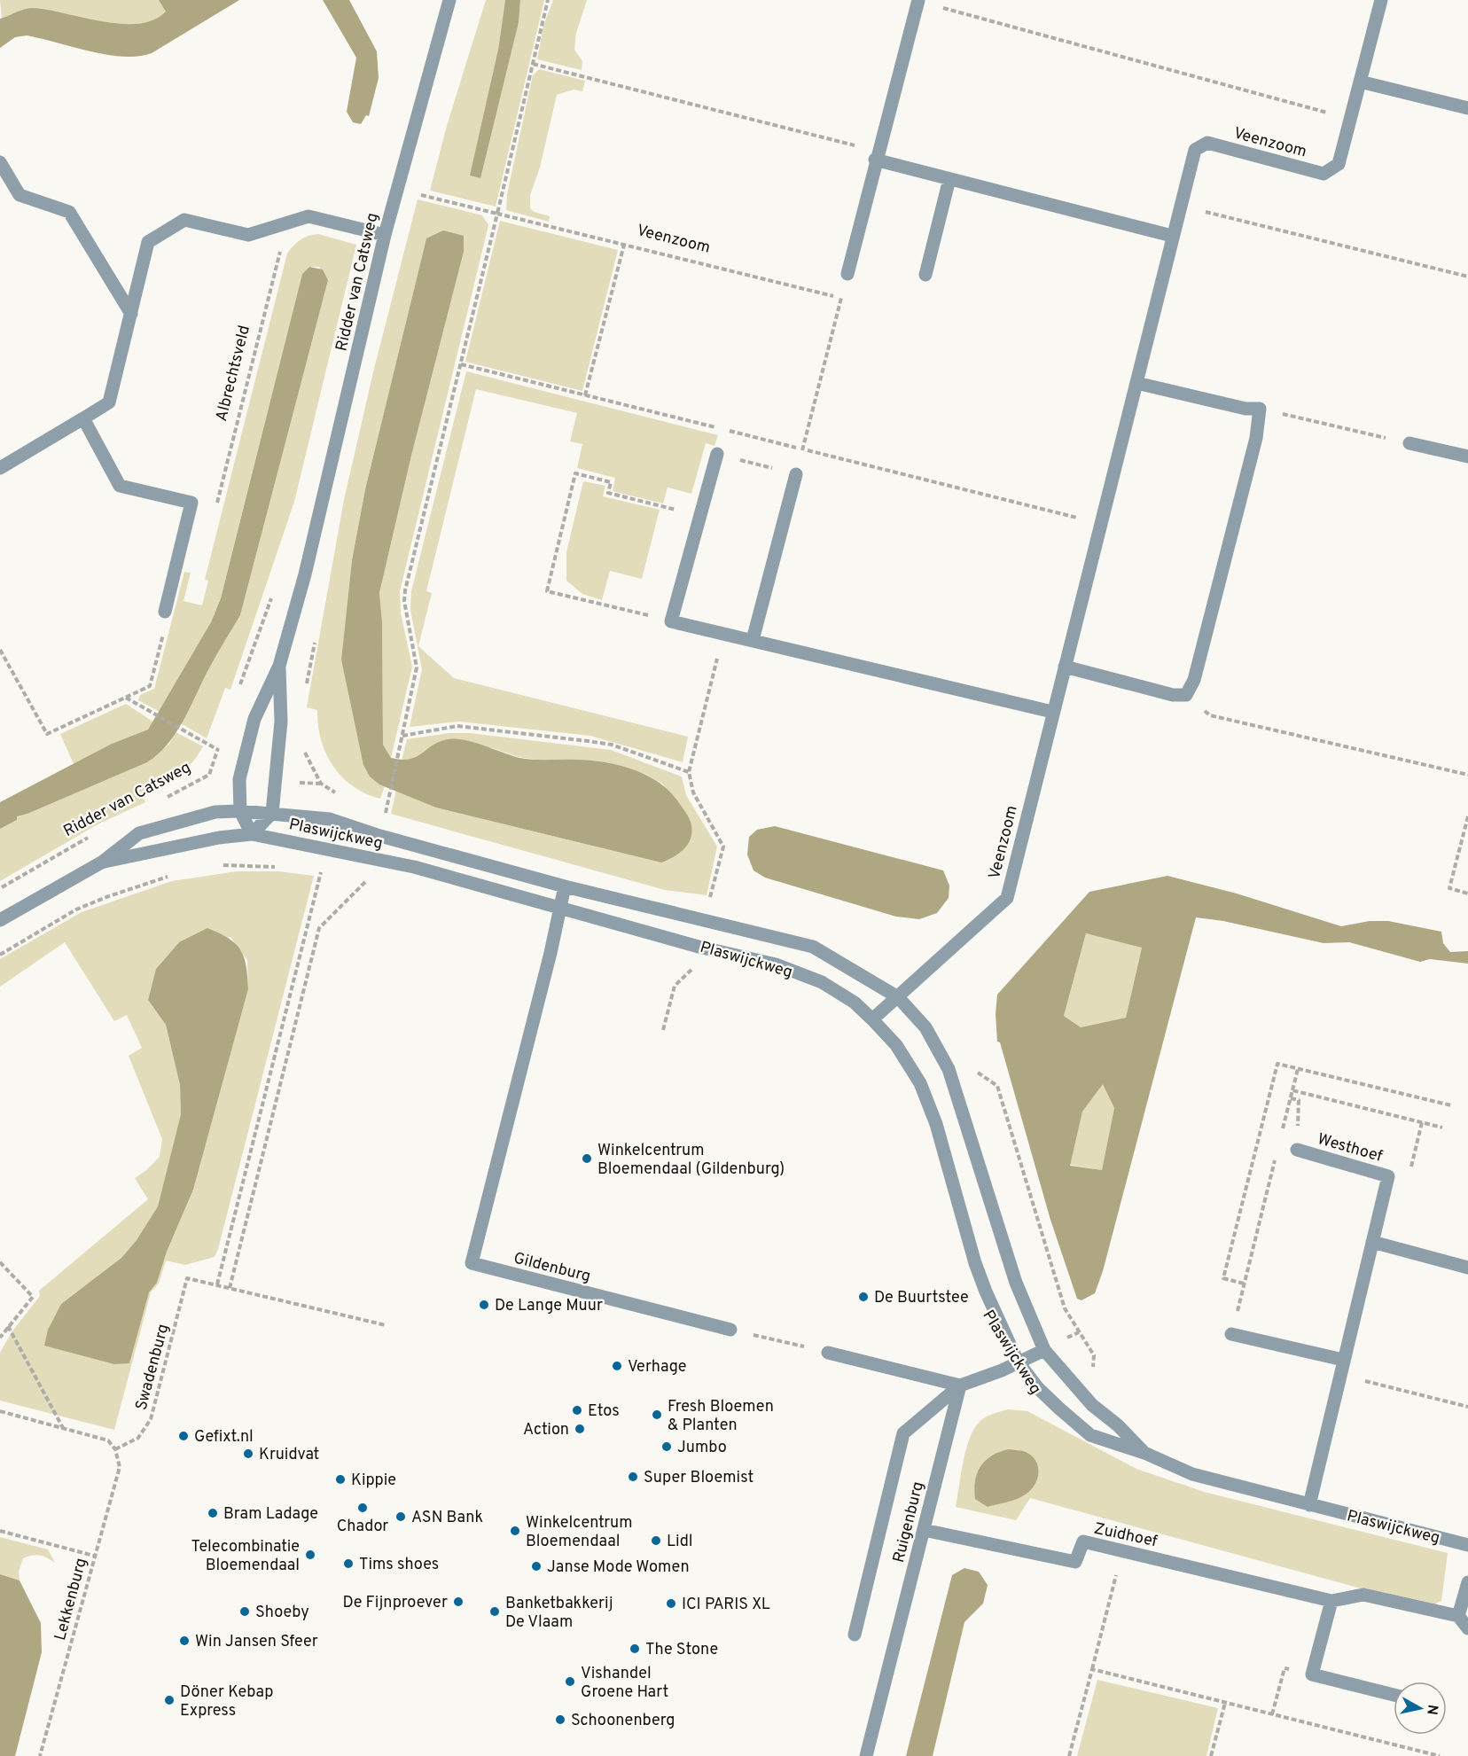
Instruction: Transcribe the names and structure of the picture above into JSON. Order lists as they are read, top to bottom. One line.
{"streets":{"street":["Veenzoom","Ridder van Catsweg","Plaswijckweg","Westhoef","Gildenburg","Ruigenburg","Zuidhoef"],"path":["Albrechtsveld","Swadenburg","Lekkenburg"]},"crossings":[["Veenzoom","Ridder van Catsweg"],["Veenzoom","Plaswijckweg"],["Ridder van Catsweg","Plaswijckweg"],["Plaswijckweg","Westhoef"],["Plaswijckweg","Gildenburg"],["Swadenburg","Lekkenburg"],["Ruigenburg","Zuidhoef"]],"places":["Winkelcentrum Bloemendaal (Gildenburg)","De Buurtstee","De Lange Muur","Verhage","Etos","Fresh Bloemen & Planten","Action","Gefixt.nl","Jumbo","Kruidvat","Super Bloemist","Kippie","Chador","Bram Ladage","ASN Bank","Winkelcentrum Bloemendaal","Lidl","Telecombinatie Bloemendaal","Tims shoes","Janse Mode Women","De Fijnproever","ICI PARIS XL","Shoeby","Banketbakkerij De Vlaam","Win Jansen Sfeer","The Stone","Vishandel Groene Hart","Döner Kebap Express","Schoonenberg"],"north":"right"}
